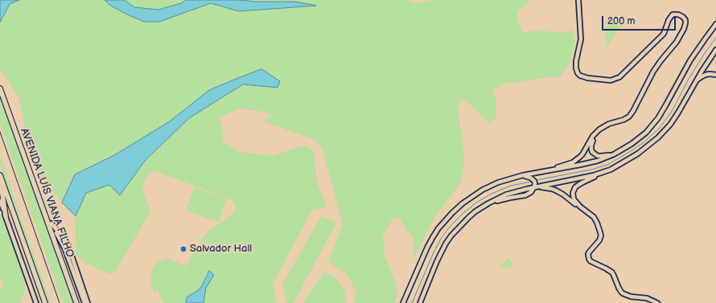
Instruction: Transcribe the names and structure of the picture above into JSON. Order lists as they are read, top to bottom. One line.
{"streets":{"highway":["AVENIDA LUÍS VIANA FILHO"]},"places":["Salvador Hall"],"scale_bar":"200 m"}
